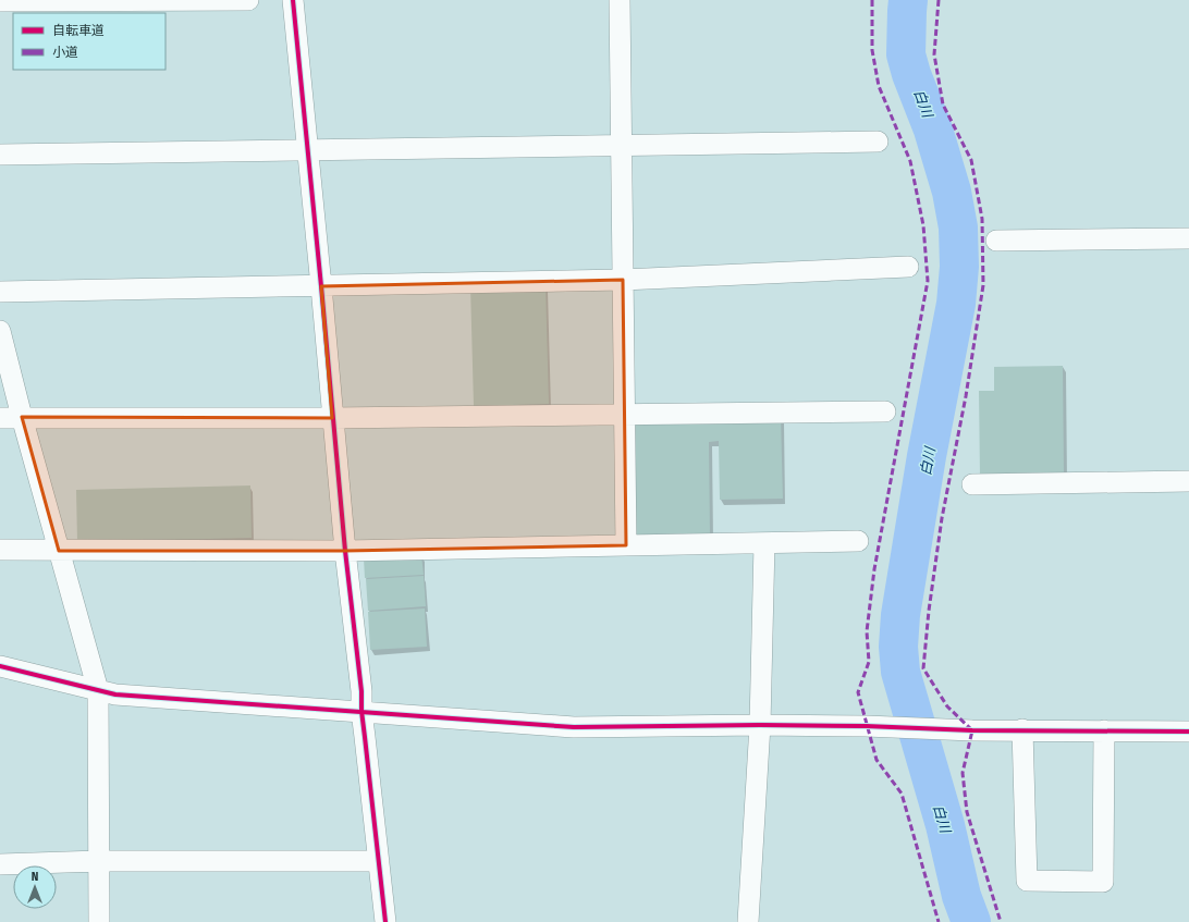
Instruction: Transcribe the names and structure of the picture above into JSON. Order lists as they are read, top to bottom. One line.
{"water":["白川"],"legend":["自転車道","小道"],"north":"top"}
